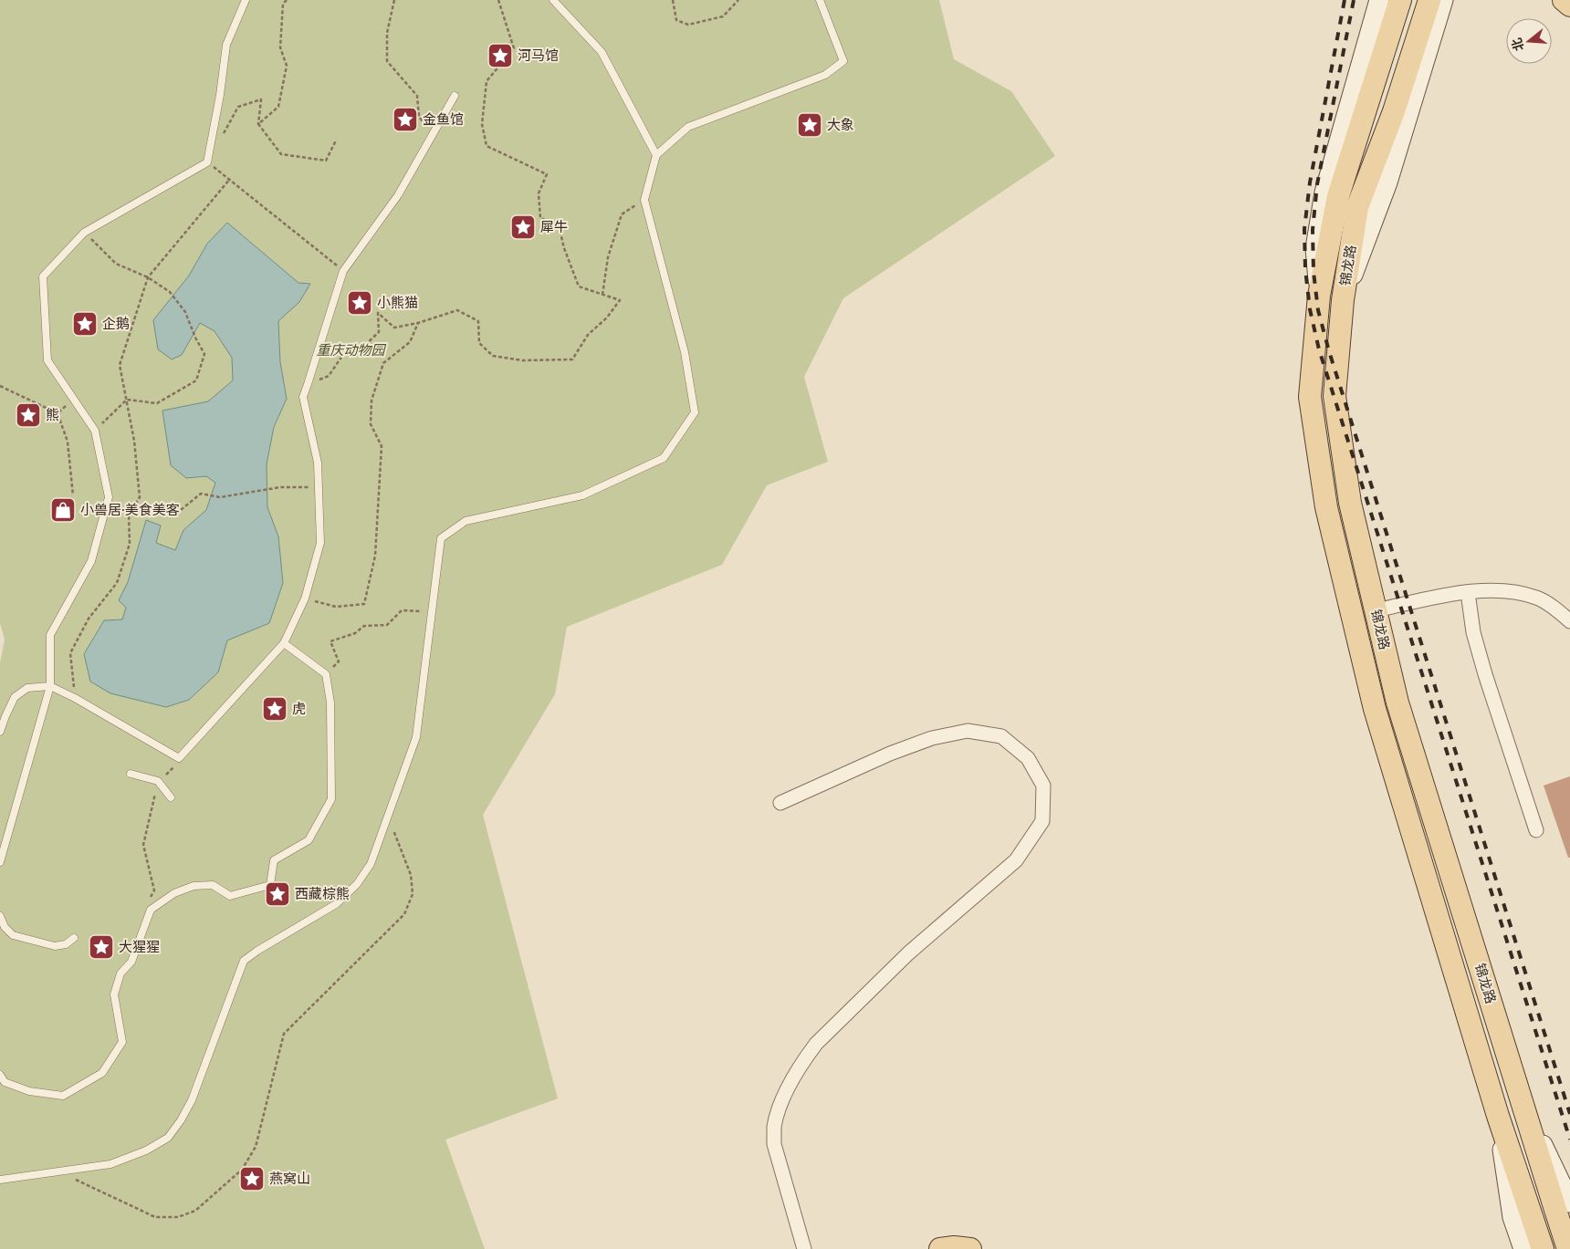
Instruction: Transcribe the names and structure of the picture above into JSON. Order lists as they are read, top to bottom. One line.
{"streets":{"main road":["锦龙路"]},"parks":["重庆动物园"],"places":{"place":["河马馆","金鱼馆","大象","犀牛","小熊猫","企鹅","熊","虎","西藏棕熊","大猩猩","燕窝山"],"shop":["小兽居·美食美客"]},"north":"left"}
